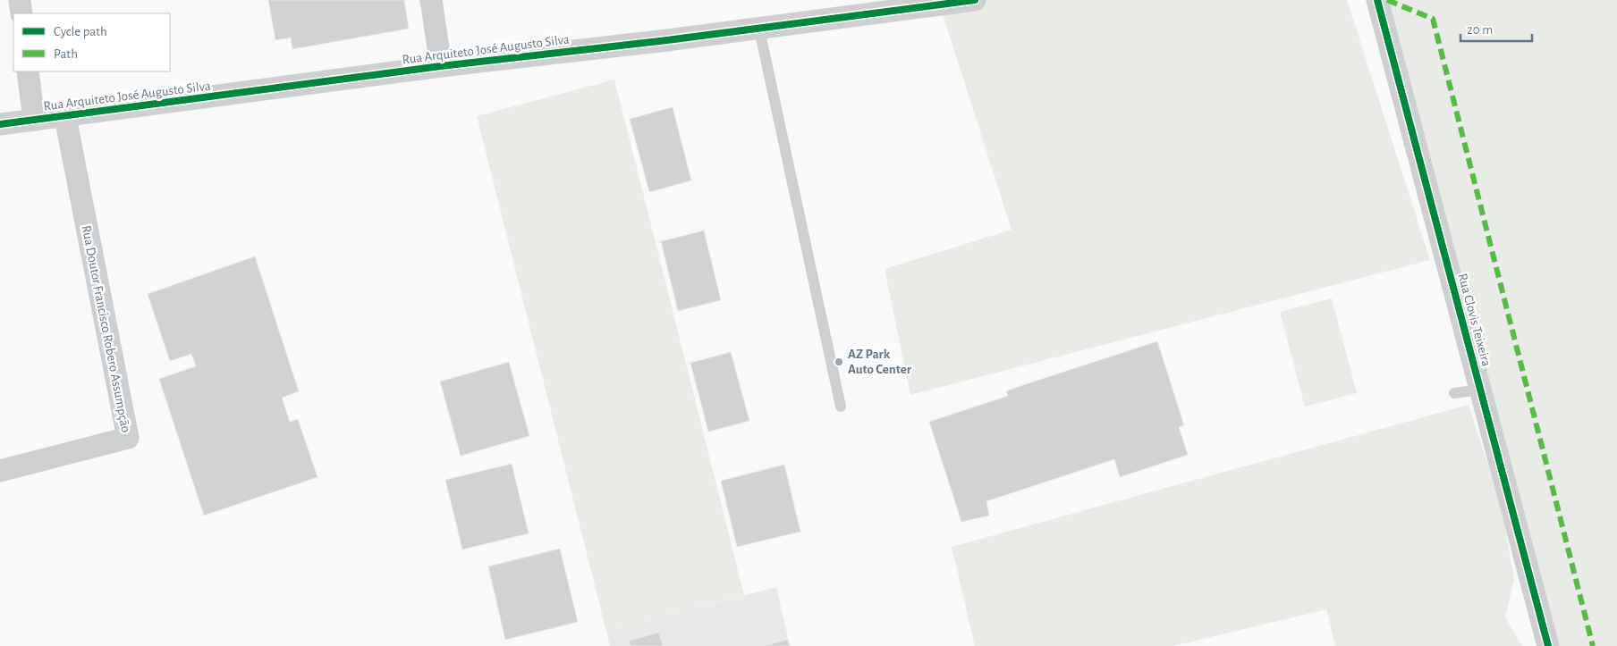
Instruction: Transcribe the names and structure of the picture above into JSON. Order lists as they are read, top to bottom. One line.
{"streets":{"street":["Rua Arquiteto José Augusto Silva","Rua Clovis Teixeira","Rua Doutor Francisco Robero Assumpção"]},"crossings":[["Rua Arquiteto José Augusto Silva","Rua Doutor Francisco Robero Assumpção"]],"places":["AZ Park Auto Center"],"legend":["Cycle path","Path"],"scale_bar":"20 m"}
